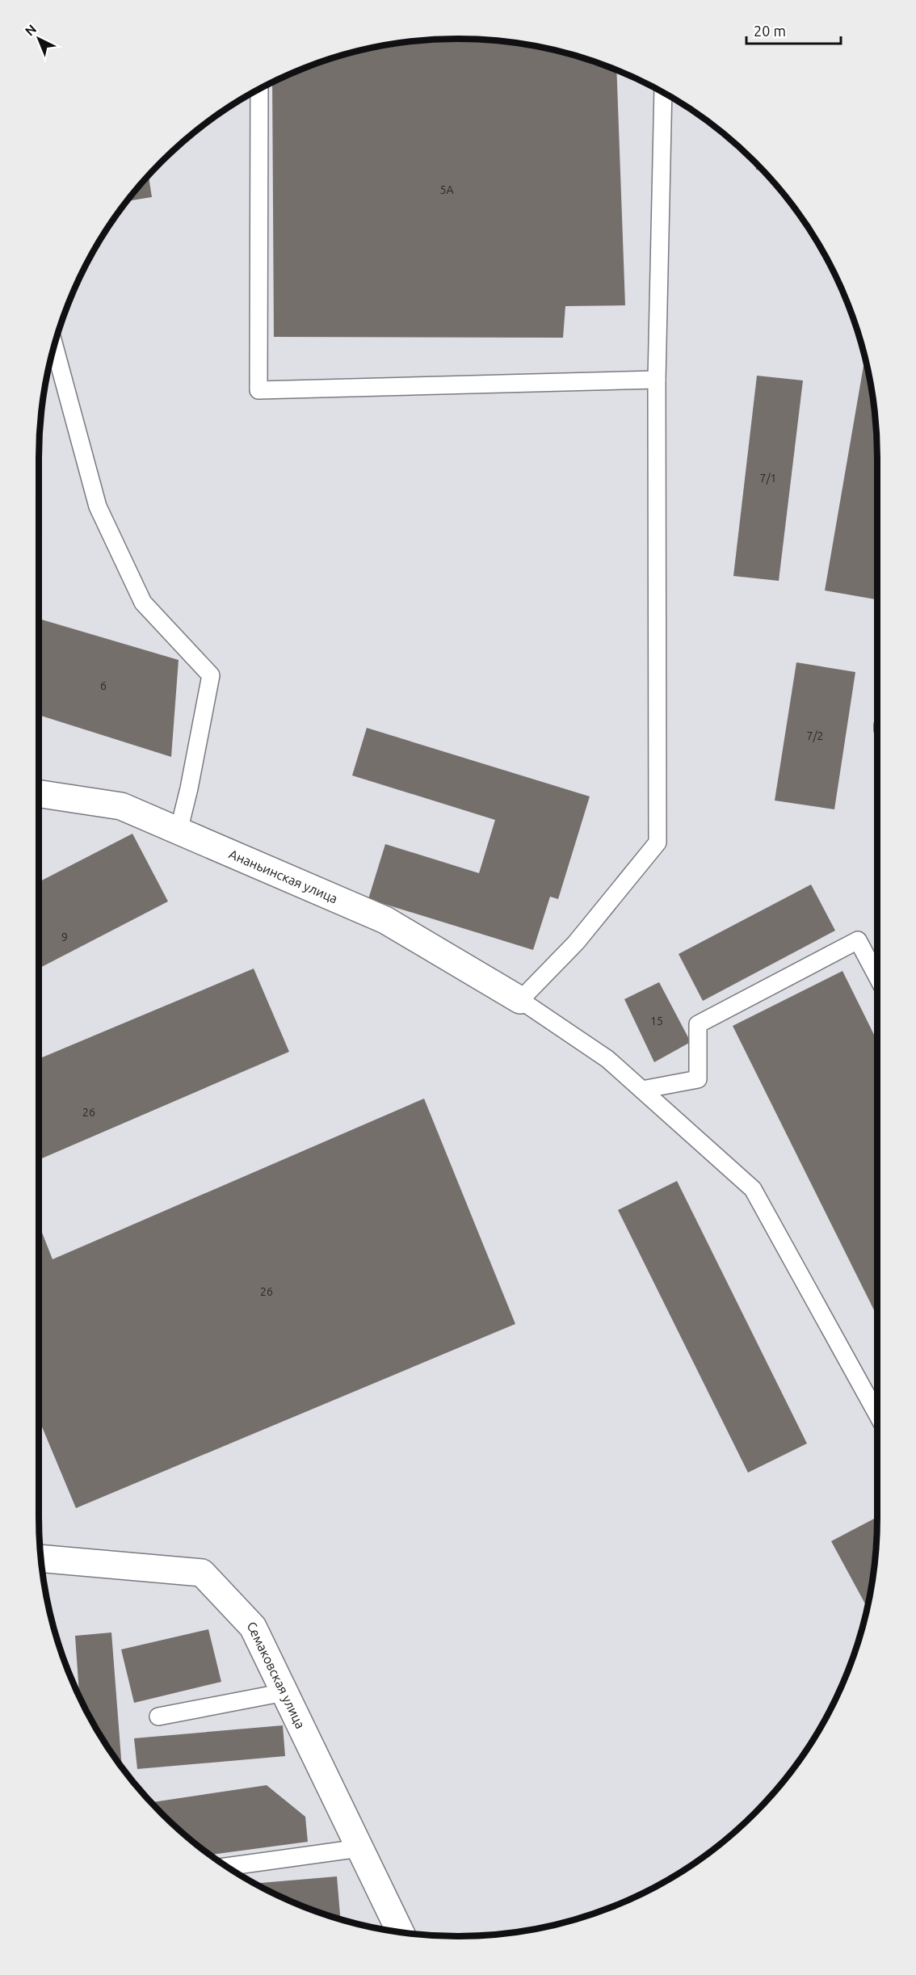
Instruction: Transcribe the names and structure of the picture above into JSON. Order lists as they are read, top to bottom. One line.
{"streets":{"street":["Ананьинская улица","Семаковская улица"]},"house_numbers":["5А","7/1","6","7/2","9","15","26","26"],"scale_bar":"20 m","north":"top left"}
